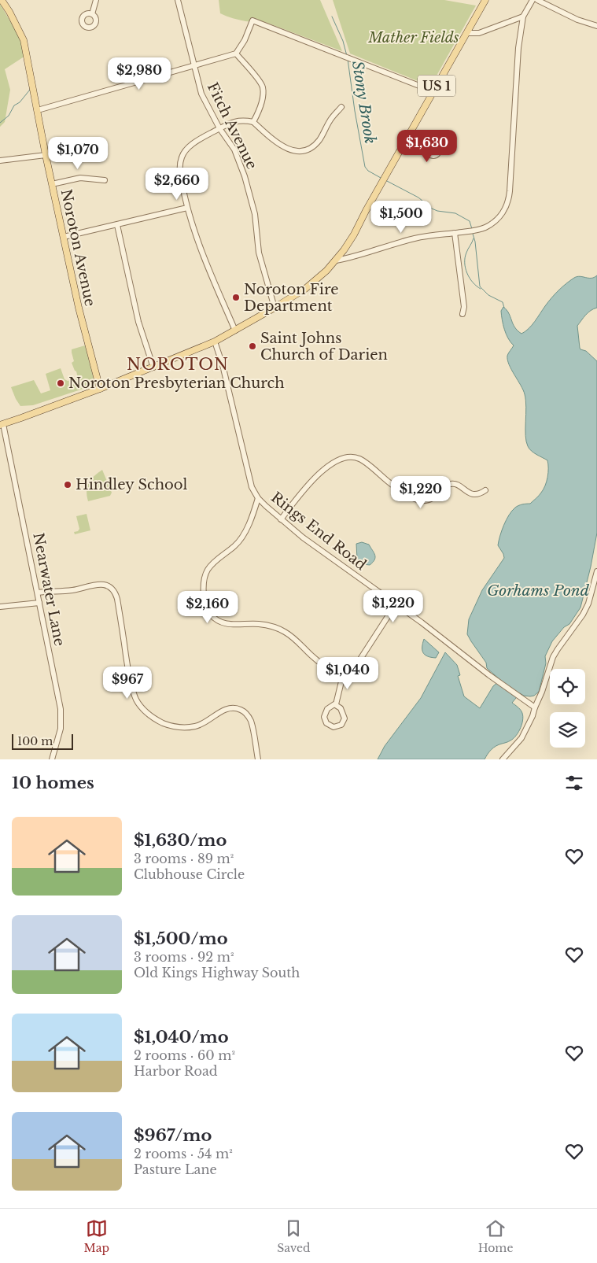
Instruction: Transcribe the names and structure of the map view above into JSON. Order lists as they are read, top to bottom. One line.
{"streets":{"main road":["US 1","Noroton Avenue"],"street":["Fitch Avenue","Rings End Road","Nearwater Lane"]},"crossings":[["US 1","Fitch Avenue"],["US 1","Noroton Avenue"],["US 1","Rings End Road"],["US 1","Nearwater Lane"]],"districts":["NOROTON"],"water":["Stony Brook","Gorhams Pond"],"parks":["Mather Fields"],"places":["Noroton Fire Department","Saint Johns Church of Darien","Noroton Presbyterian Church","Hindley School"],"scale_bar":"100 m","page":{"price":["$2,980","$1,630","$1,070","$2,660","$1,500","$1,220","$1,220","$2,160","$1,040","$967"],"scale":"100 m","heading":"10 homes","list":[{"name":"$1,630/mo","note":"3 rooms · 89 m² · Clubhouse Circle"},{"name":"$1,500/mo","note":"3 rooms · 92 m² · Old Kings Highway South"},{"name":"$1,040/mo","note":"2 rooms · 60 m² · Harbor Road"},{"name":"$967/mo","note":"2 rooms · 54 m² · Pasture Lane"}],"tabs":["Map","Saved","Home"]}}
